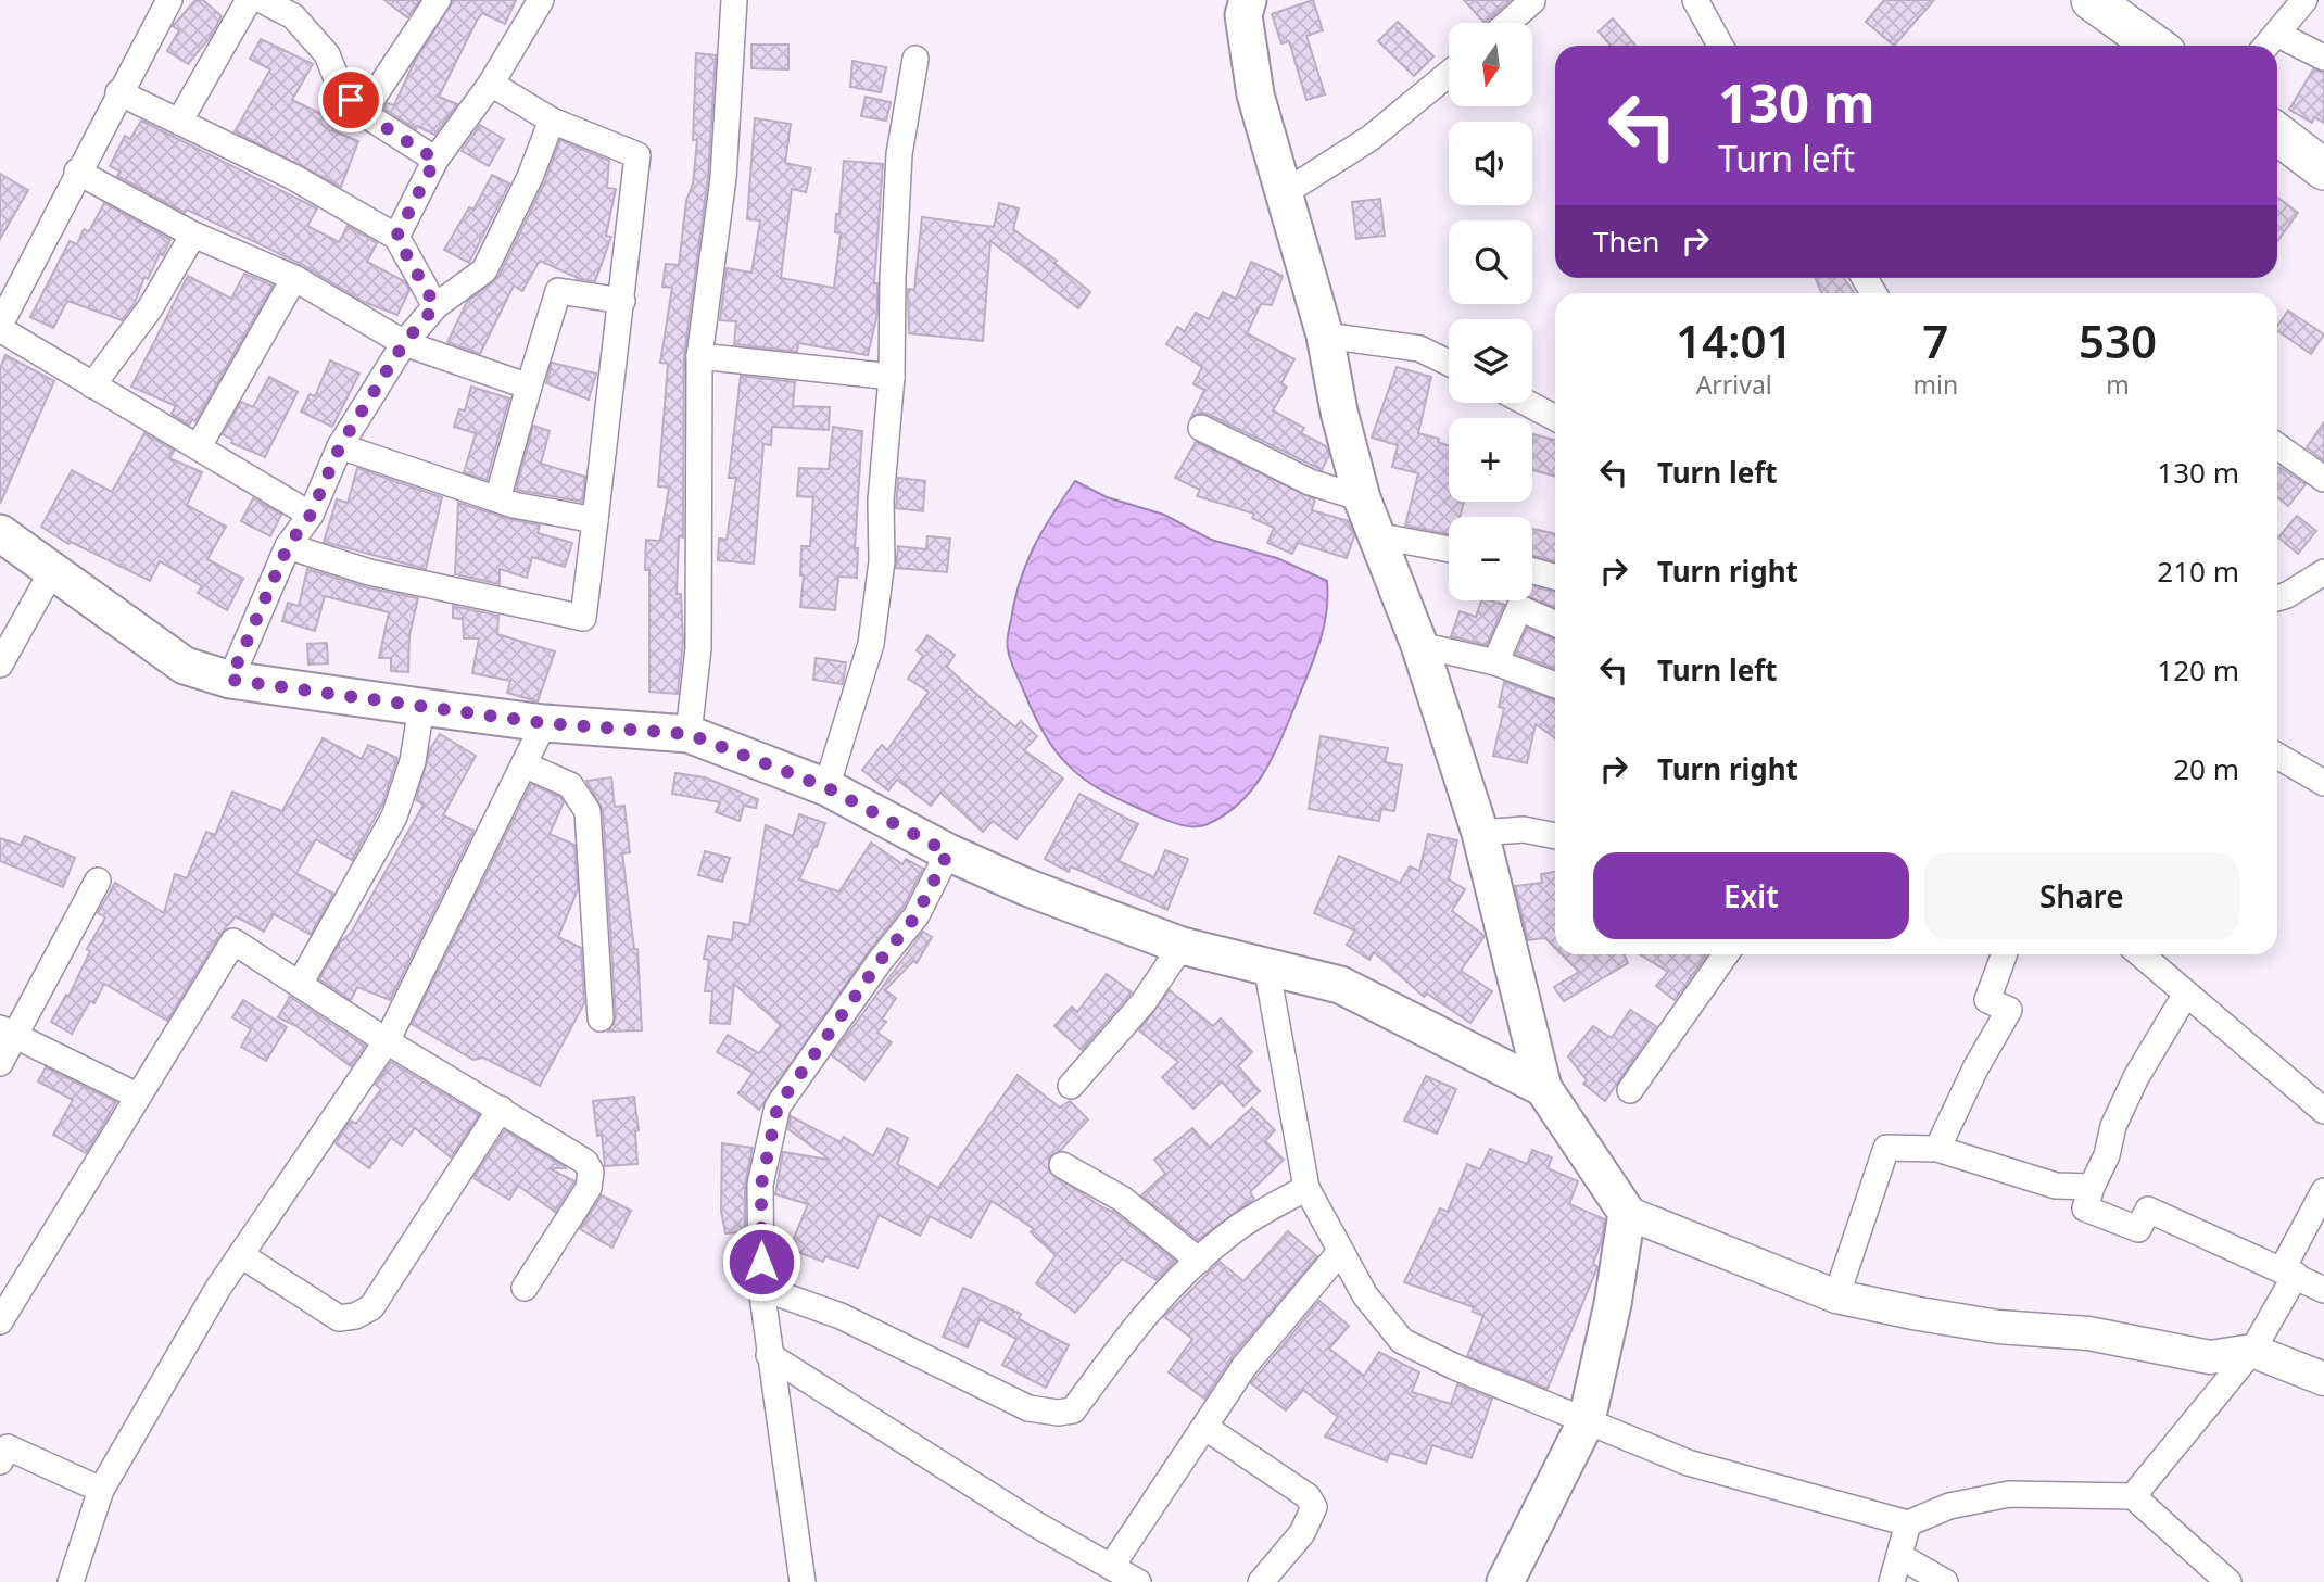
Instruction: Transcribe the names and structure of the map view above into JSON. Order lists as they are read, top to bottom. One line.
{"north":"bottom","page":{"map_buttons":["+","−"],"turn":["130 m","Turn left"],"then":"Then","eta":["14:01","Arrival","7","min","530","m"],"list":[{"name":"Turn left","value":"130 m"},{"name":"Turn right","value":"210 m"},{"name":"Turn left","value":"120 m"},{"name":"Turn right","value":"20 m"}],"buttons":["Exit","Share"]}}
